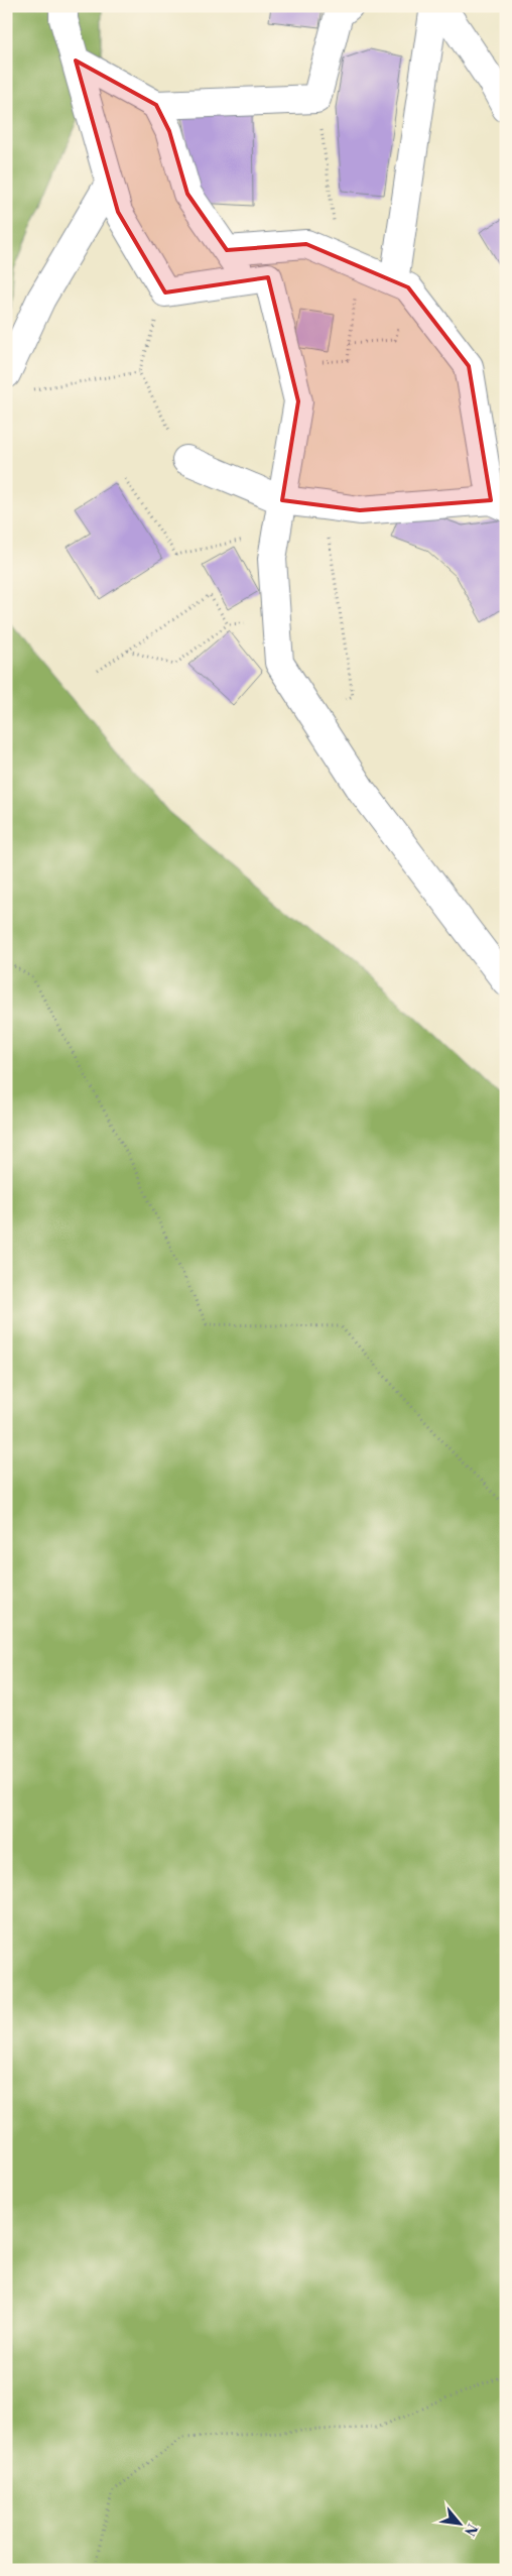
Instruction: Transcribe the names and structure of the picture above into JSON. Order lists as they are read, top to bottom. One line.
{"north":"bottom right"}
